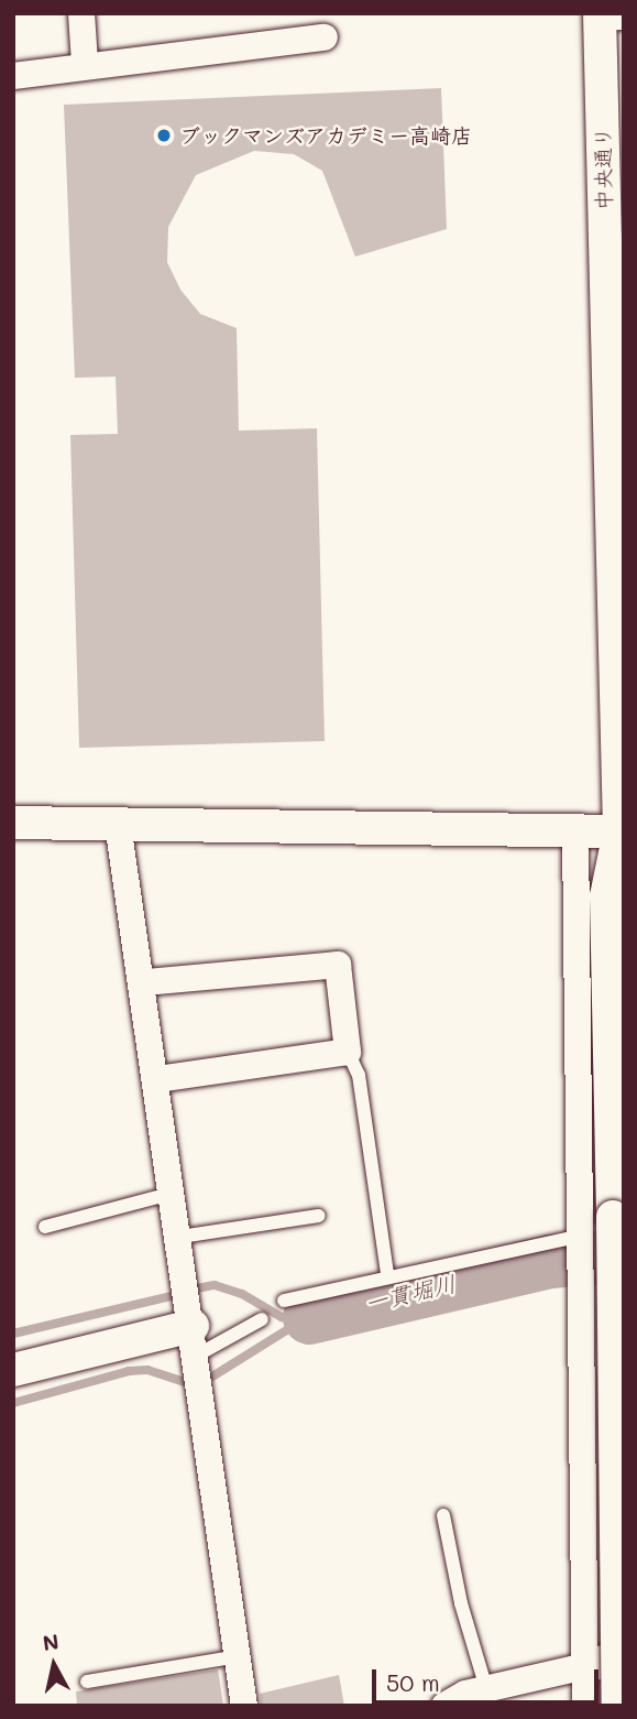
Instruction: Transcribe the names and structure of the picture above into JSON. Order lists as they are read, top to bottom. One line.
{"streets":{"street":["中央通り"]},"water":["一貫堀川"],"places":["ブックマンズアカデミー高崎店"],"scale_bar":"50 m","north":"top"}
